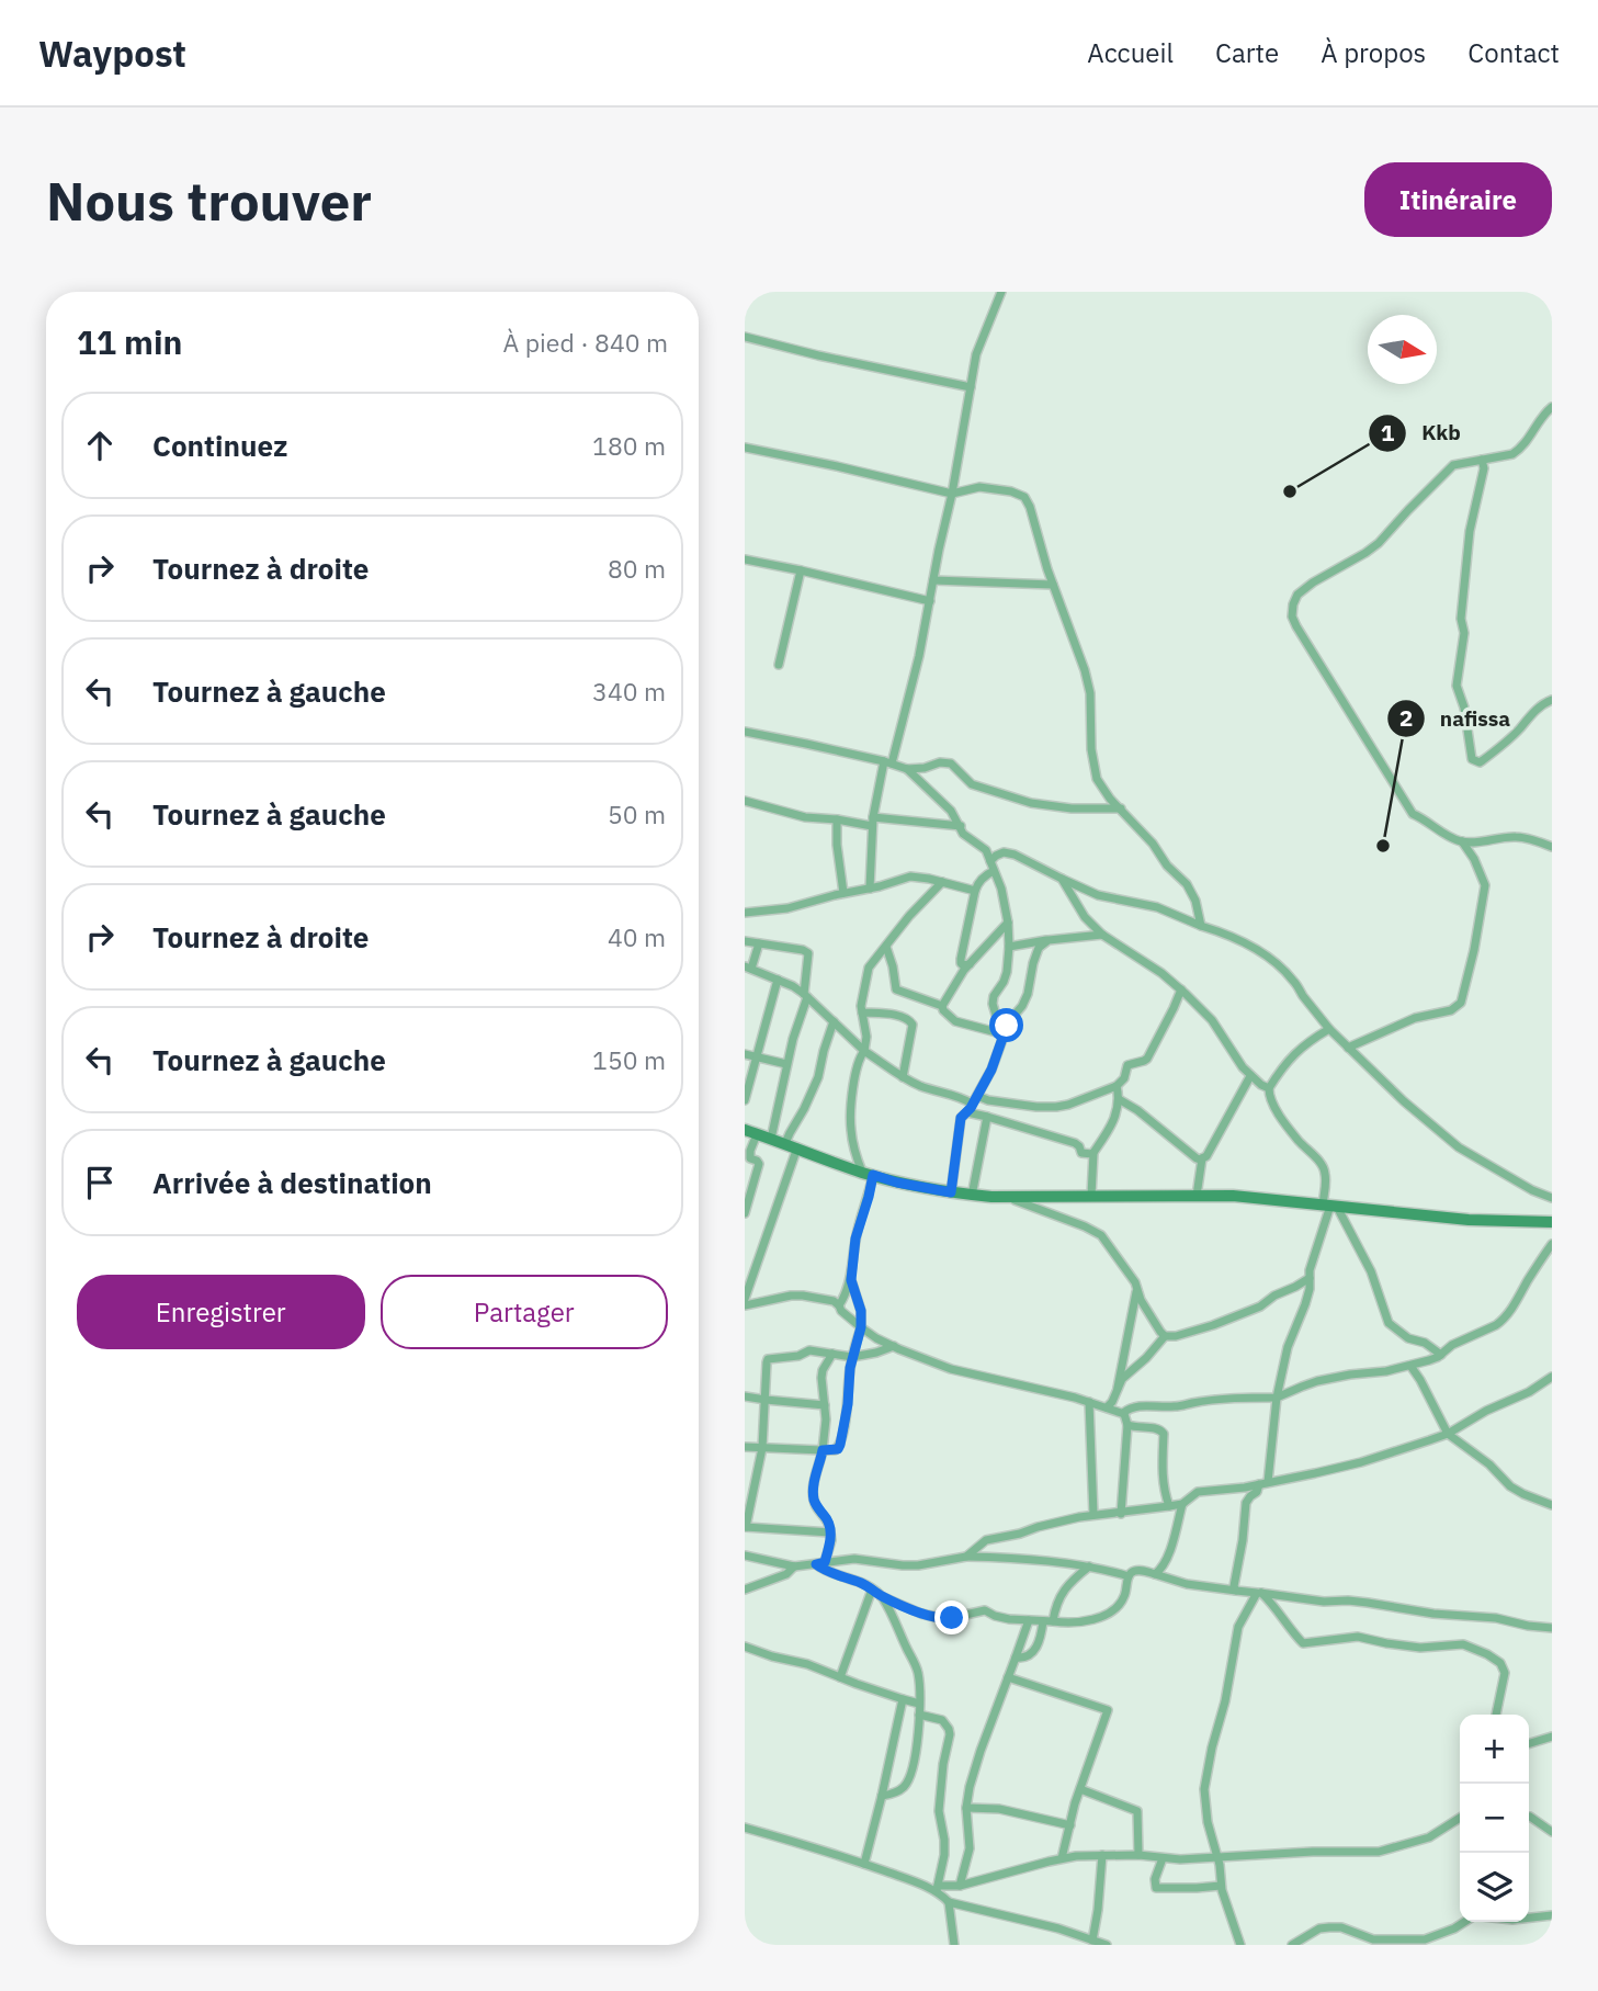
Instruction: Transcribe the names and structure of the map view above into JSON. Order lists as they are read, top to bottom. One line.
{"places":["Kkb","nafissa"],"north":"right","page":{"header":"Waypost","nav":["Accueil","Carte","À propos","Contact"],"buttons":["Itinéraire",["Enregistrer","Partager"]],"title":"Nous trouver","heading":["11 min","À pied · 840 m"],"list":[["Continuez","180 m"],["Tournez à droite","80 m"],["Tournez à gauche","340 m"],["Tournez à gauche","50 m"],["Tournez à droite","40 m"],["Tournez à gauche","150 m"],"Arrivée à destination"],"map_buttons":["+","−"]}}
